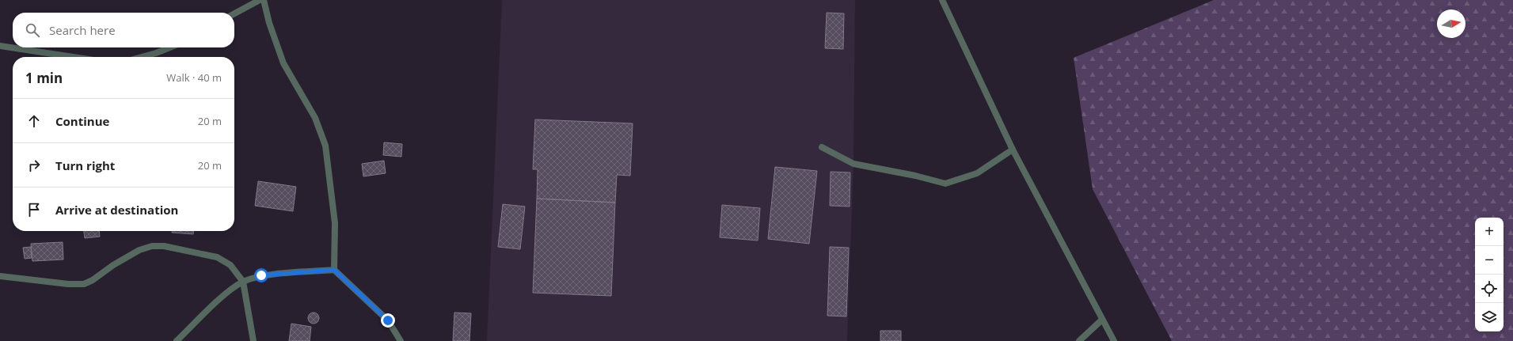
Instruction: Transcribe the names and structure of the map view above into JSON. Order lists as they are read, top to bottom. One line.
{"north":"right","page":{"search":"Search here","heading":["1 min","Walk · 40 m"],"list":[["Continue","20 m"],["Turn right","20 m"],"Arrive at destination"],"map_buttons":["+","−"]}}
